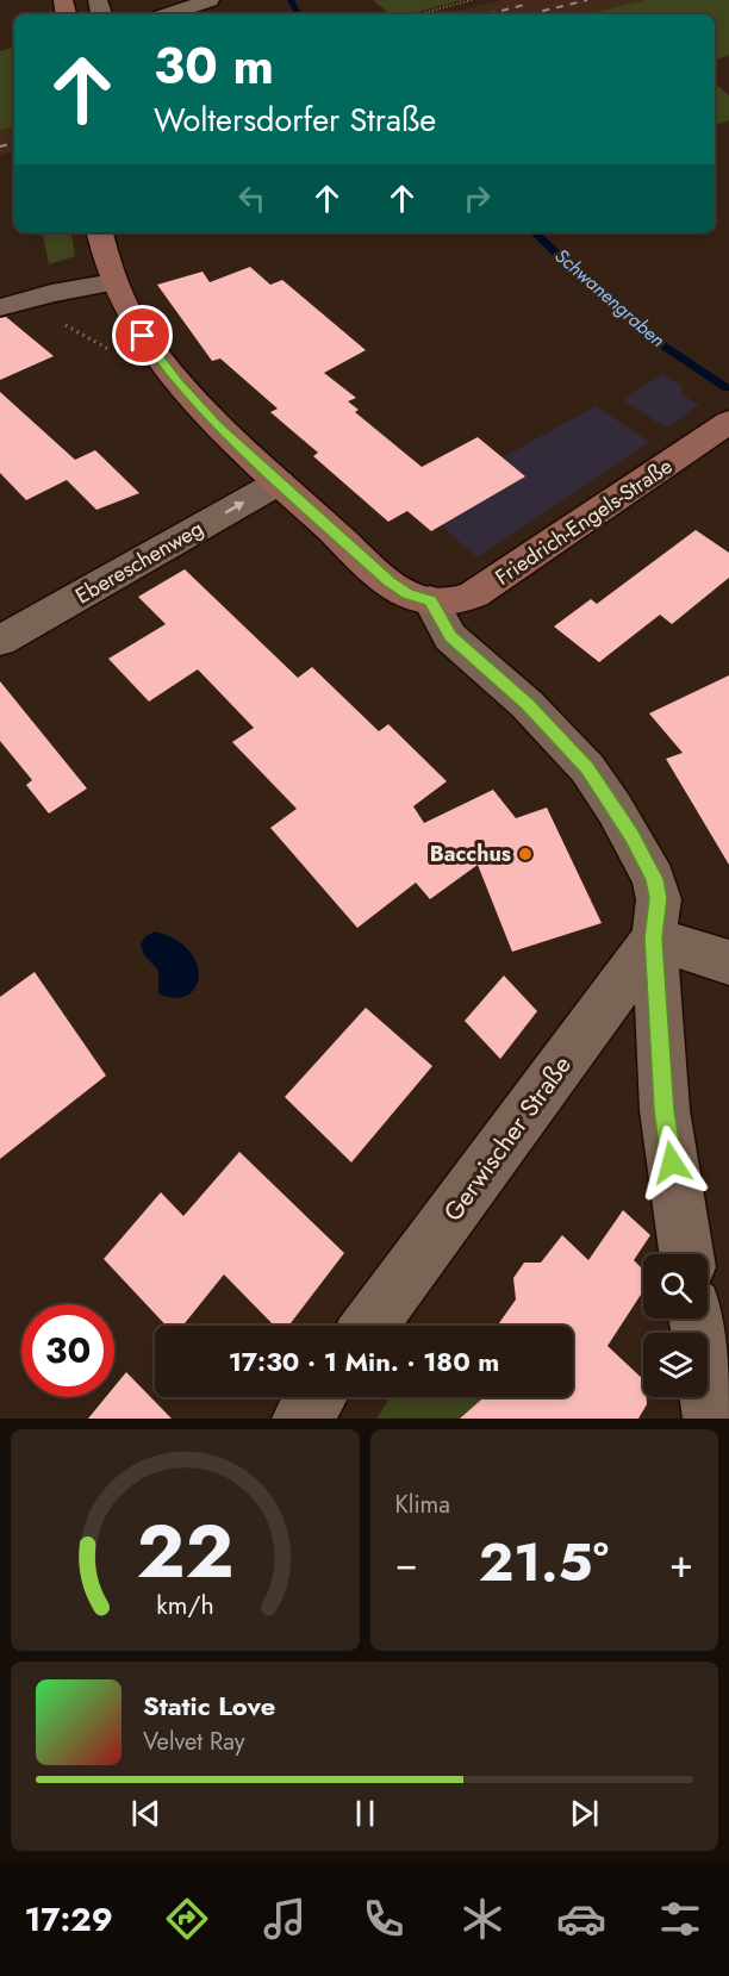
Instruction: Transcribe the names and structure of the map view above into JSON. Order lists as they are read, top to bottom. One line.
{"streets":{"street":["Friedrich-Engels-Straße","Ebereschenweg","Gerwischer Straße"]},"water":["Schwanengraben"],"places":["Bacchus"],"page":{"turn":["30 m","Woltersdorfer Straße"],"limit":"30","trip":"17:30 · 1 Min. · 180 m","tile":"Klima","heat":["−","21.5°","+"],"song":["Static Love","Velvet Ray"],"tabs":"17:29","gauge":["22","km/h"]}}
